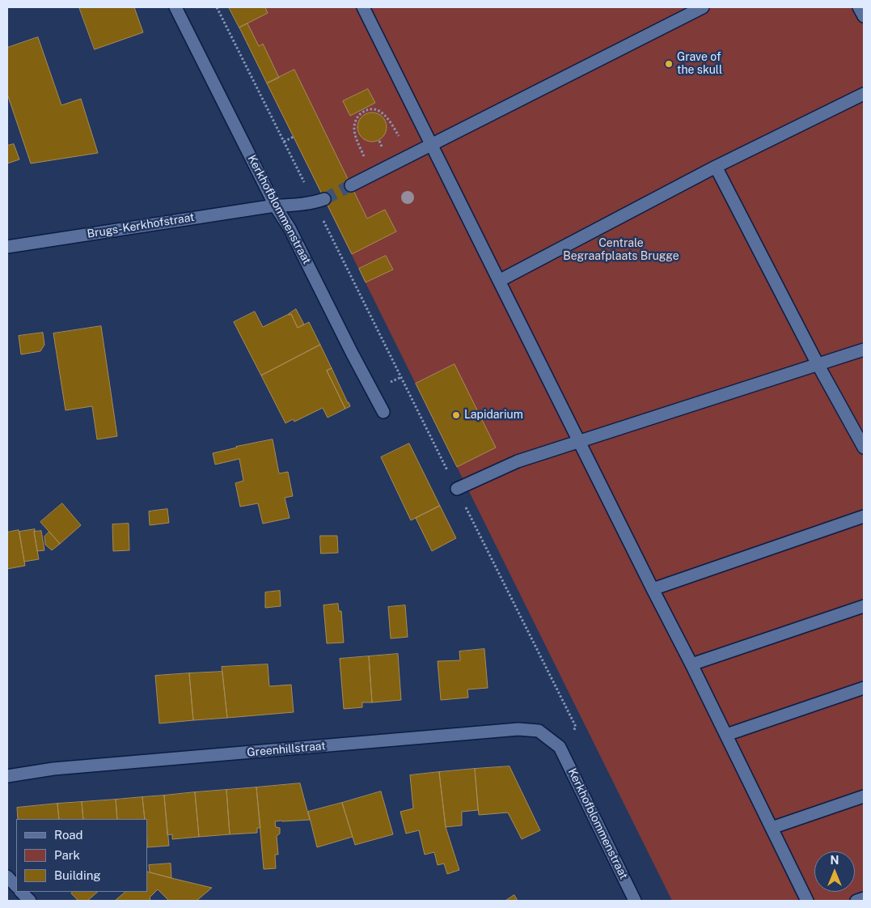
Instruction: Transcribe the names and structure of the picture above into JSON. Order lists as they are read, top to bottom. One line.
{"streets":{"street":["Kerkhofblommenstraat","Brugs-Kerkhofstraat","Greenhillstraat"]},"crossings":[["Kerkhofblommenstraat","Brugs-Kerkhofstraat"],["Kerkhofblommenstraat","Greenhillstraat"]],"parks":["Centrale Begraafplaats Brugge"],"places":["Grave of the skull","Lapidarium"],"legend":["Road","Park","Building"],"north":"top"}
